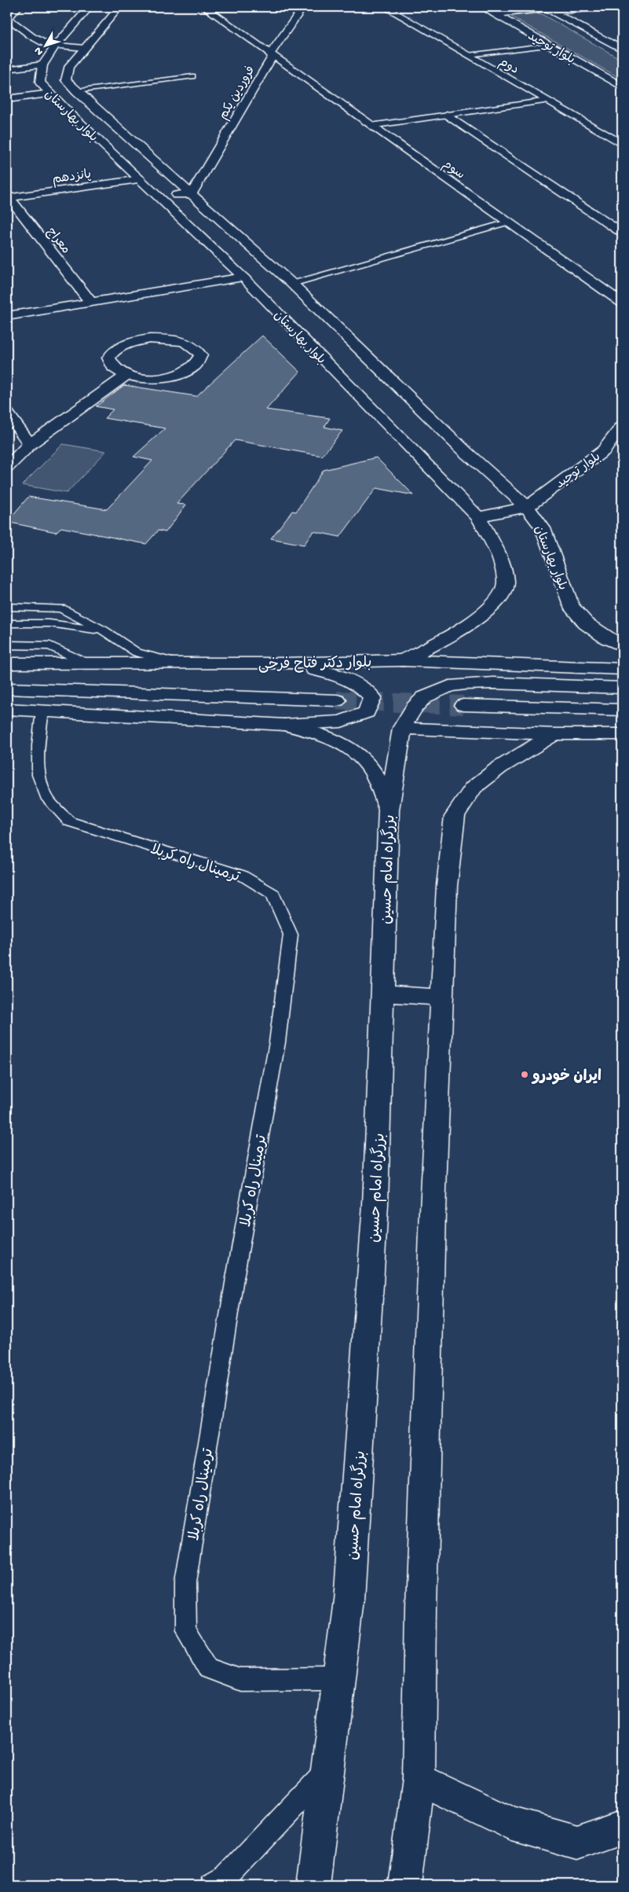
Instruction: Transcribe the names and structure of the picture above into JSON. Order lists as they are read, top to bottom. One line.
{"streets":{"main road":["بلوار توحید","دوم","فروردین یکم","بلوار بهارستان","سوم","پانزدهم","معراج","بلوار دکتر فتاح فرخی","بزرگراه امام حسین"],"lane":["ترمینال راه کربلا"]},"crossings":[["بلوار توحید","بلوار بهارستان"],["فروردین یکم","بلوار بهارستان"],["فروردین یکم","سوم"],["بلوار بهارستان","پانزدهم"],["بلوار بهارستان","بلوار دکتر فتاح فرخی"],["پانزدهم","معراج"],["ترمینال راه کربلا","بزرگراه امام حسین"]],"places":["ایران خودرو"],"north":"bottom left"}
